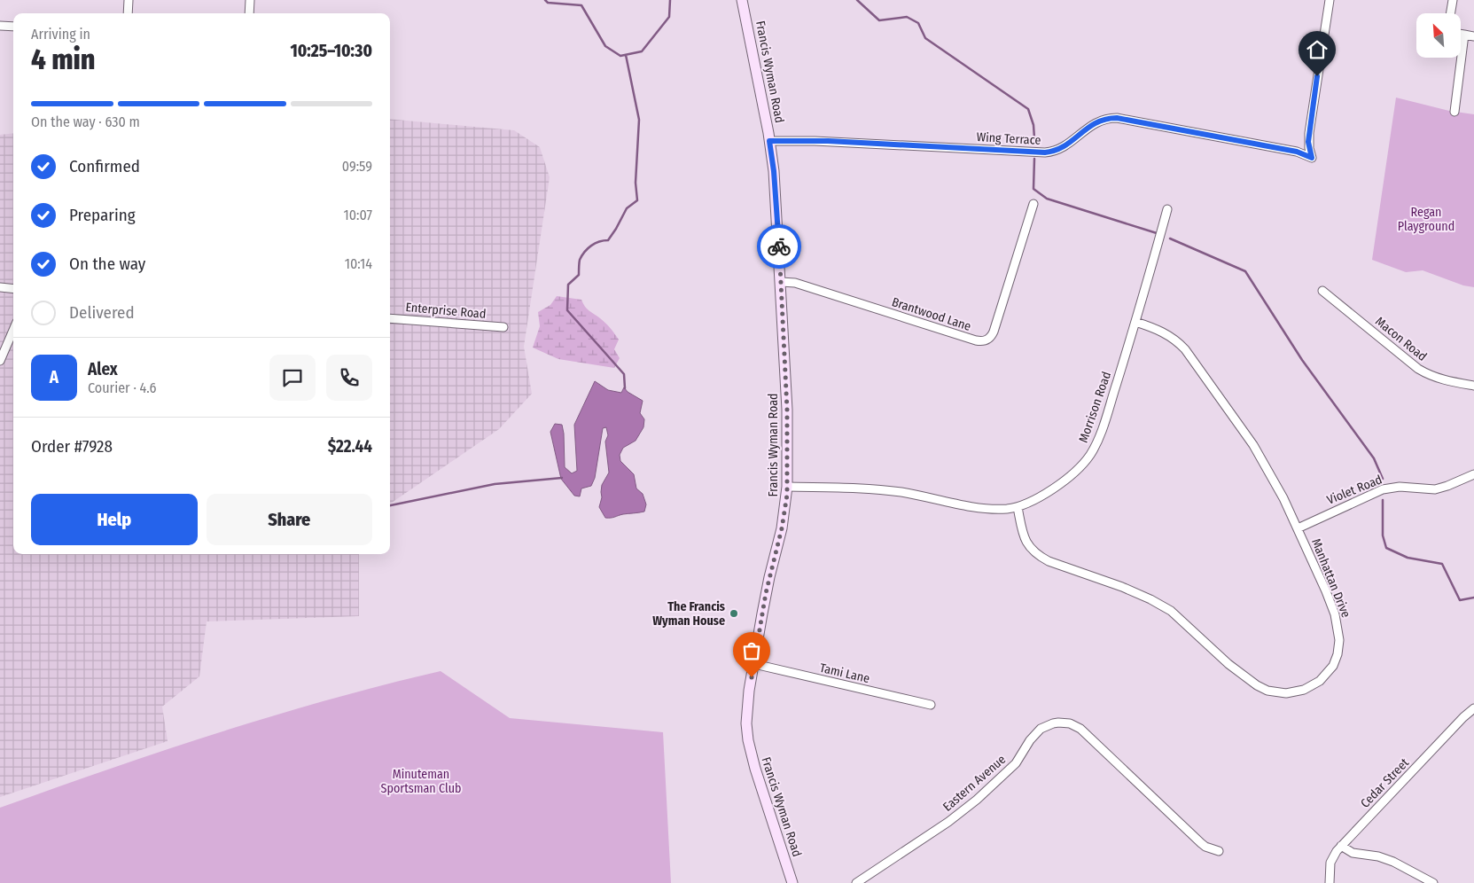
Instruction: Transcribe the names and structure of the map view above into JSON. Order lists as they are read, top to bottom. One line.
{"streets":{"main road":["Francis Wyman Road"],"street":["Wing Terrace","Enterprise Road","Brantwood Lane","Macon Road","Morrison Road","Violet Road","Manhattan Drive","Tami Lane","Eastern Avenue","Cedar Street"]},"crossings":[["Francis Wyman Road","Wing Terrace"],["Francis Wyman Road","Brantwood Lane"],["Francis Wyman Road","Morrison Road"],["Francis Wyman Road","Tami Lane"],["Morrison Road","Manhattan Drive"],["Violet Road","Manhattan Drive"]],"parks":["Regan Playground","Minuteman Sportsman Club"],"places":["The Francis Wyman House"],"north":"top left","page":{"heading":["4 min","Arriving in","10:25–10:30"],"panel":["Alex","Courier · 4.6","Order #7928","$22.44"],"bar":"On the way · 630 m","list":[["Confirmed","09:59"],["Preparing","10:07"],["On the way","10:14"],"Delivered"],"round":"A","buttons":["Help","Share"]}}
